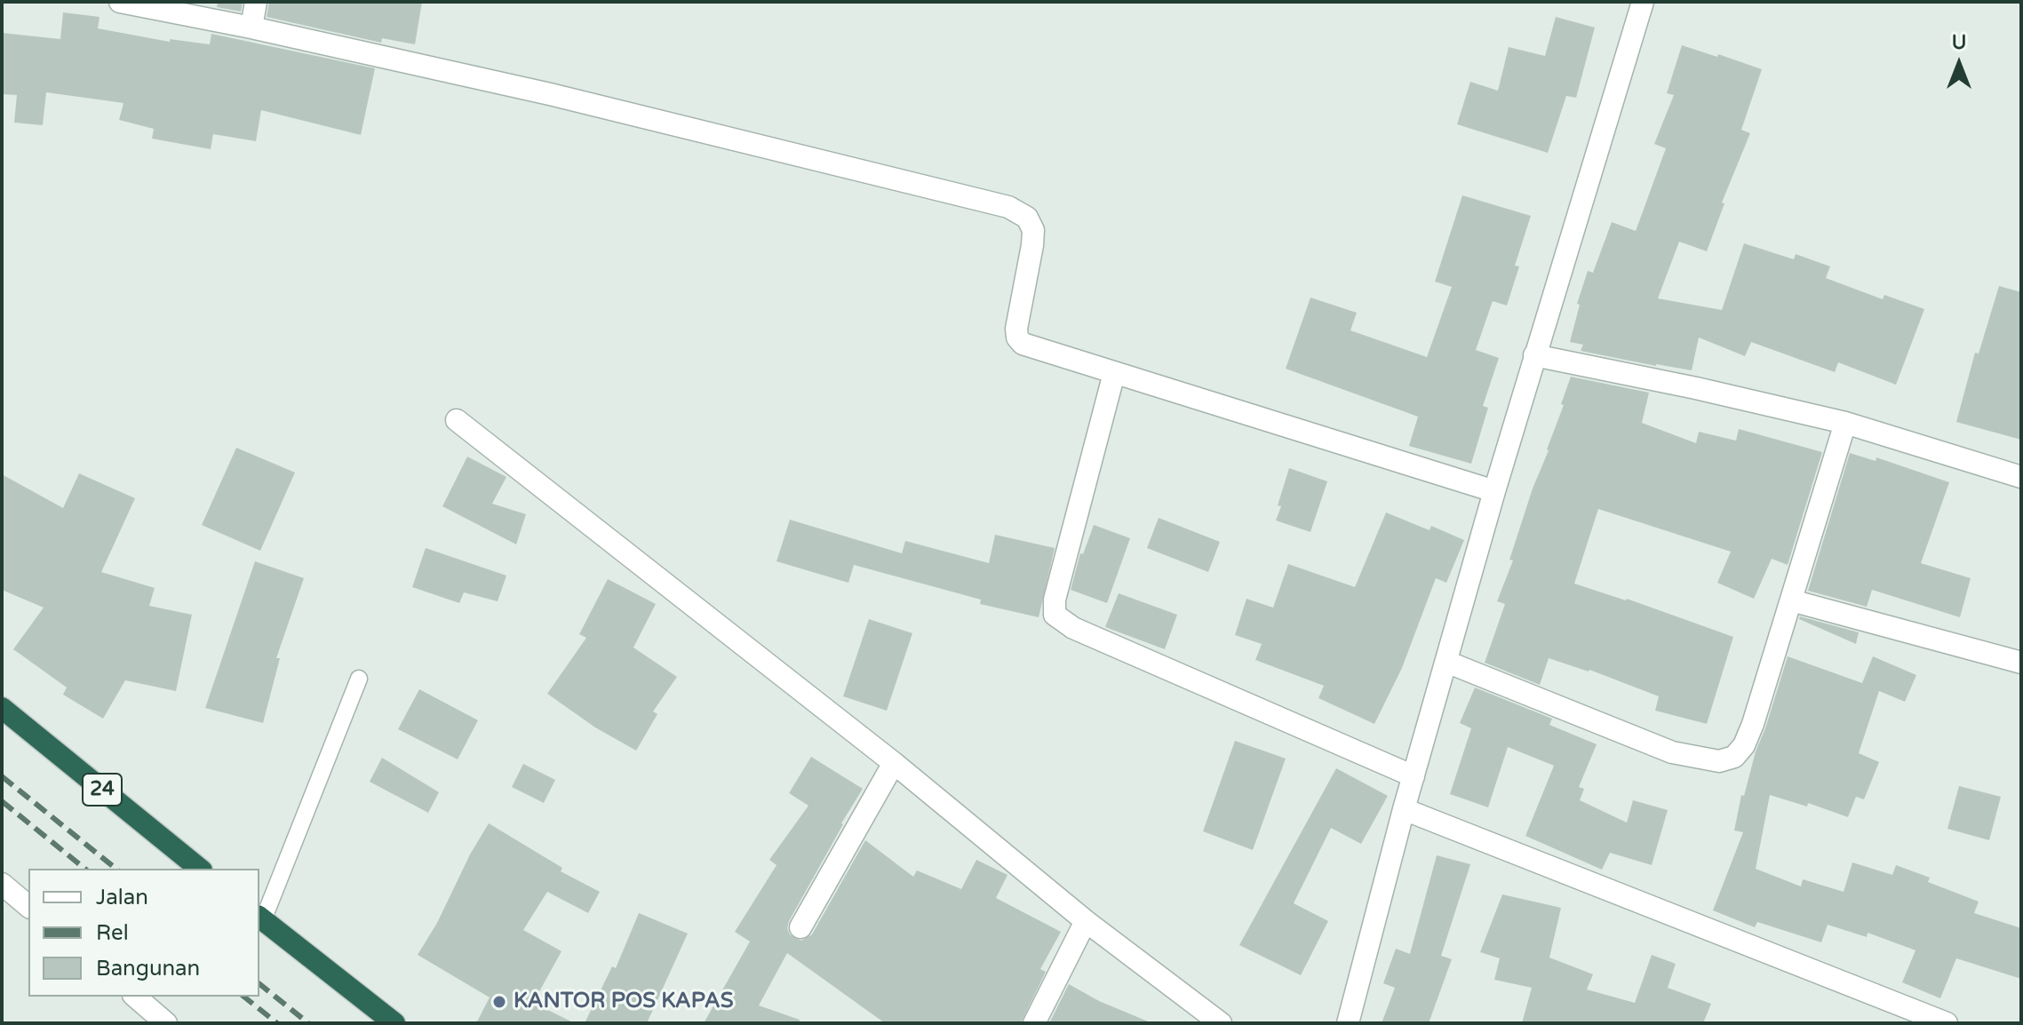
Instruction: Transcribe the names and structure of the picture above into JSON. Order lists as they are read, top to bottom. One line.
{"streets":{"highway":["24"]},"places":["KANTOR POS KAPAS"],"legend":["Jalan","Rel","Bangunan"],"north":"top"}
